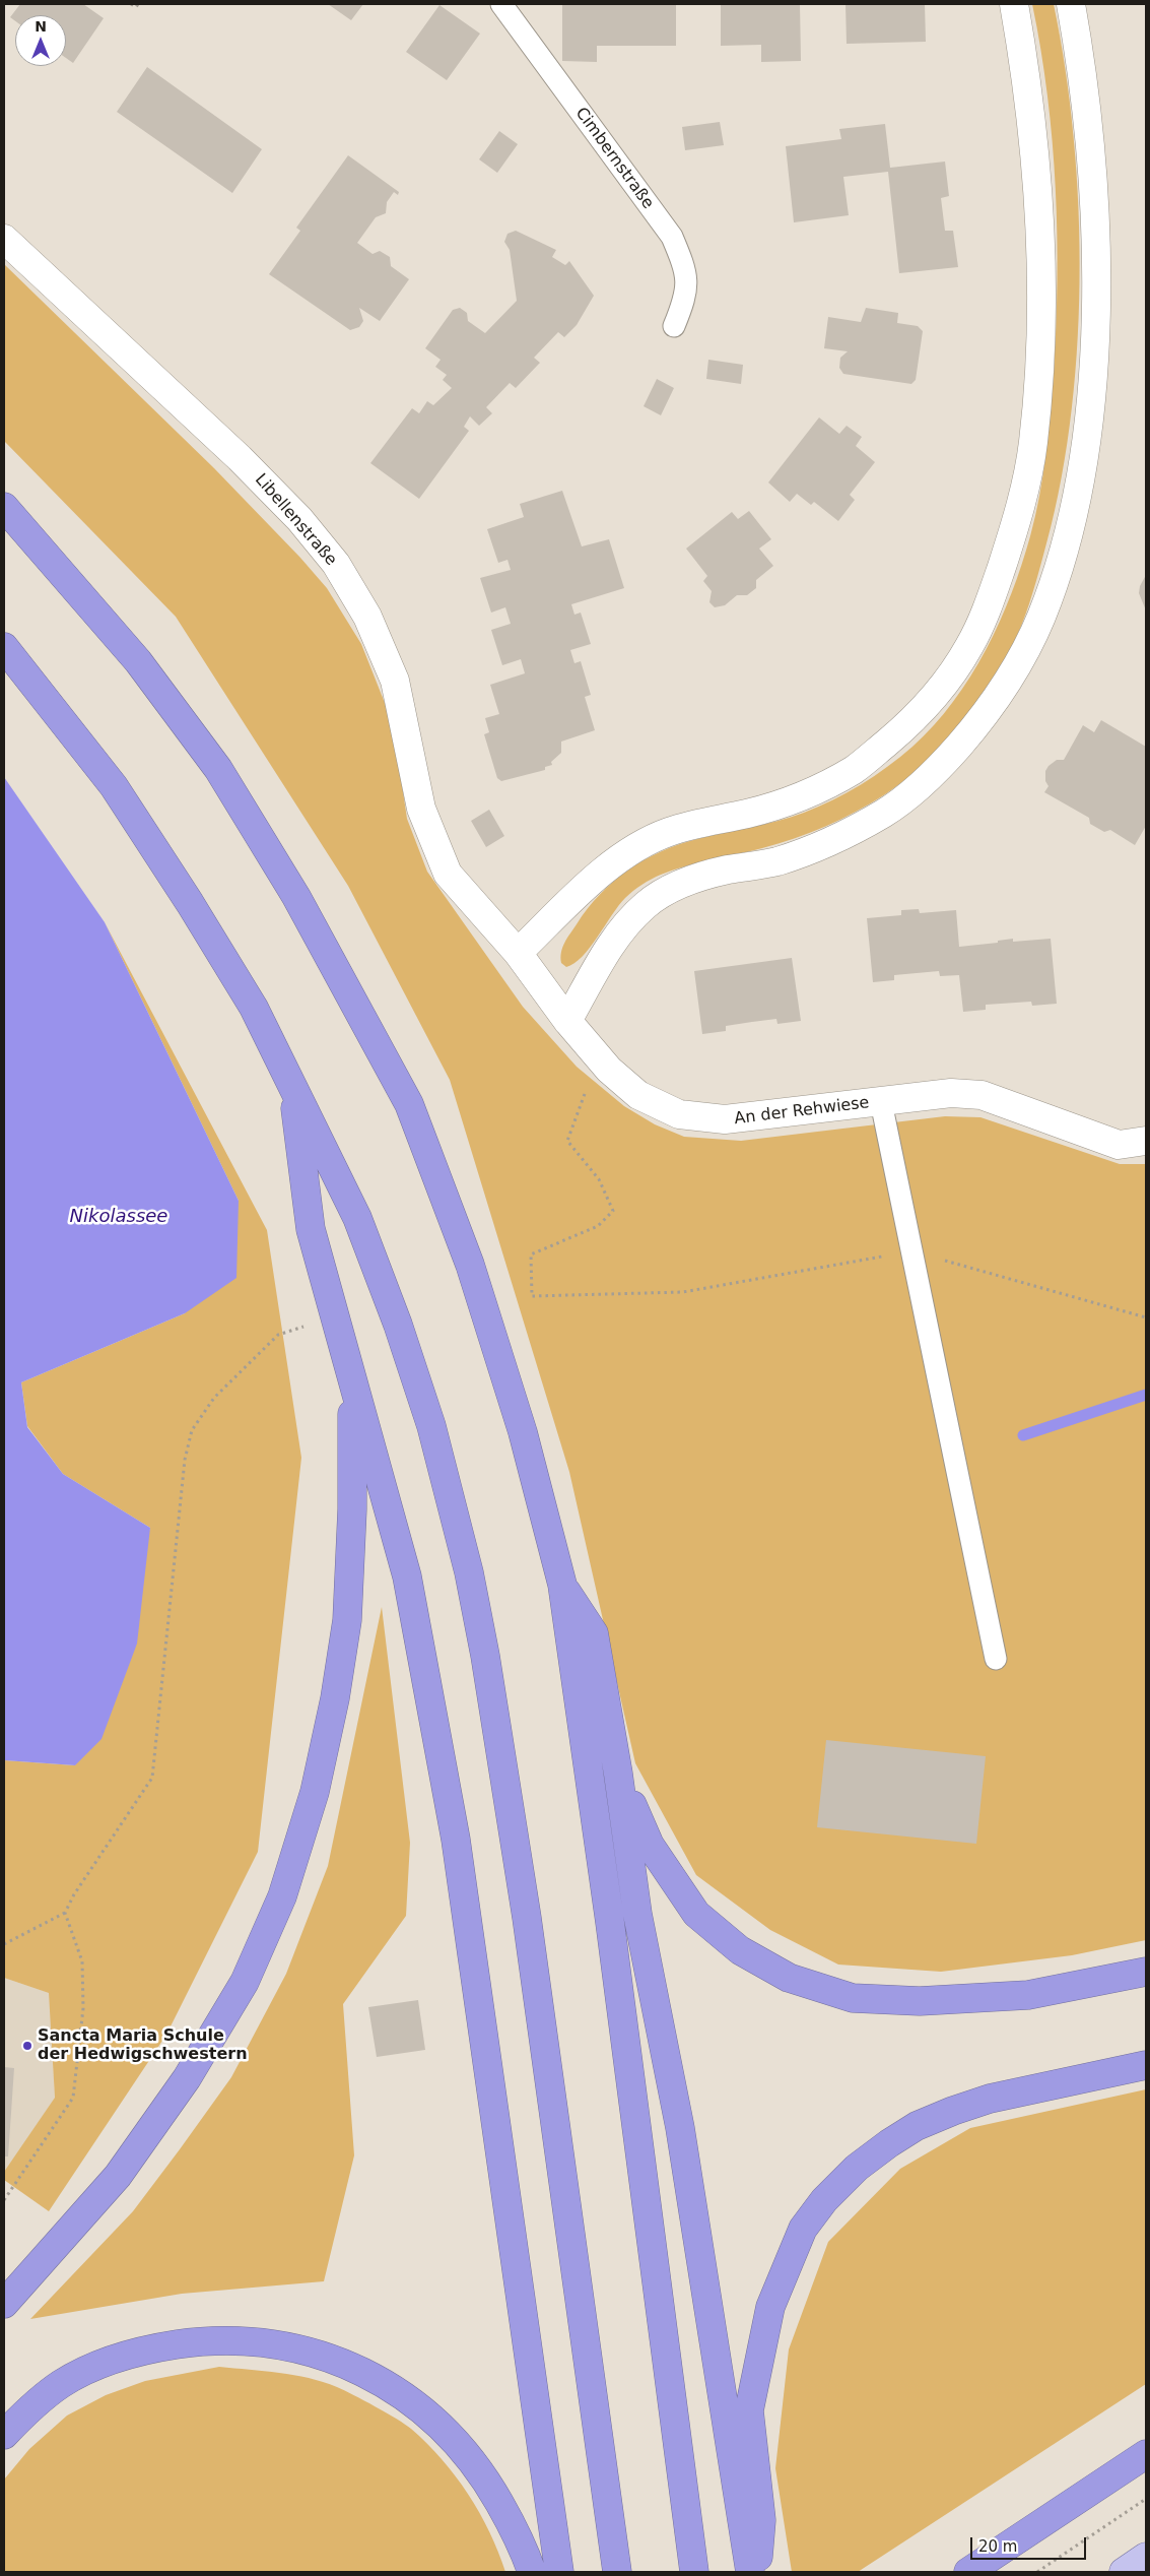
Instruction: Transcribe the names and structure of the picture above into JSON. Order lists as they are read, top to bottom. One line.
{"streets":{"street":["Libellenstraße","An der Rehwiese"],"lane":["Cimbernstraße"]},"crossings":[["Libellenstraße","An der Rehwiese"]],"water":["Nikolassee"],"places":["Sancta Maria Schule der Hedwigschwestern"],"scale_bar":"20 m","north":"top"}
